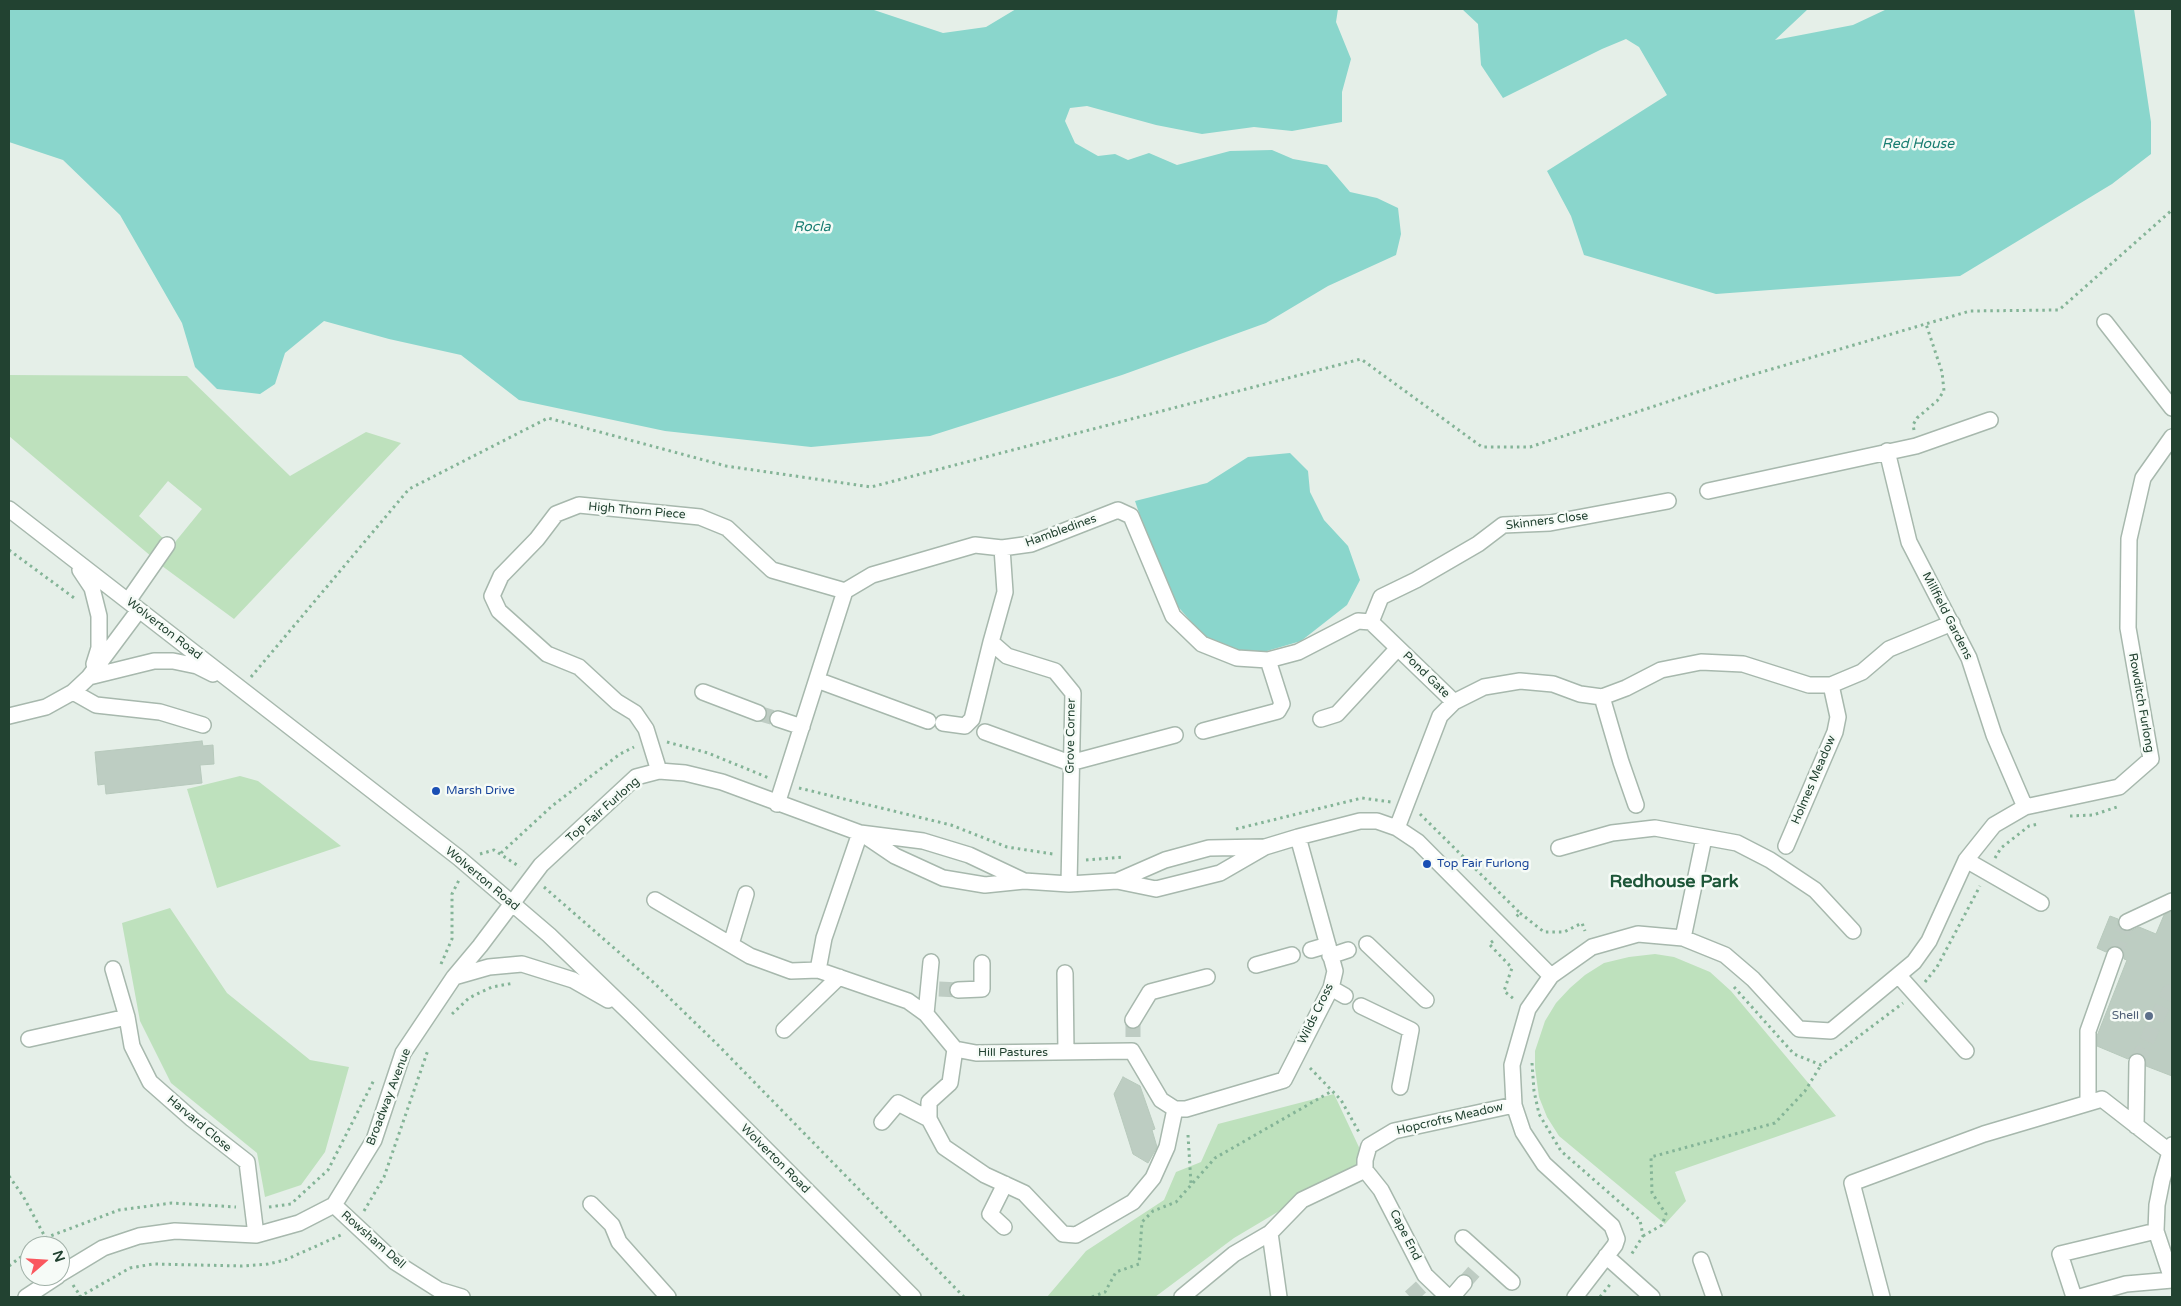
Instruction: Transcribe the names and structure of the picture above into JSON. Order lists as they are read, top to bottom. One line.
{"streets":{"street":["High Thorn Piece","Skinners Close","Hambledines","Millfield Gardens","Wolverton Road","Pond Gate","Rowditch Furlong","Grove Corner","Holmes Meadow","Top Fair Furlong","Wilds Cross","Hill Pastures","Broadway Avenue","Hopcrofts Meadow","Harvard Close","Cape End","Rowsham Dell"]},"crossings":[["High Thorn Piece","Hambledines"],["High Thorn Piece","Top Fair Furlong"],["Skinners Close","Hambledines"],["Skinners Close","Pond Gate"],["Hambledines","Pond Gate"],["Millfield Gardens","Rowditch Furlong"],["Wolverton Road","Top Fair Furlong"],["Wolverton Road","Broadway Avenue"],["Pond Gate","Top Fair Furlong"],["Rowditch Furlong","Top Fair Furlong"],["Rowditch Furlong","Hopcrofts Meadow"],["Grove Corner","Top Fair Furlong"],["Top Fair Furlong","Wilds Cross"],["Top Fair Furlong","Broadway Avenue"],["Wilds Cross","Hill Pastures"],["Broadway Avenue","Rowsham Dell"]],"districts":["Redhouse Park"],"water":["Red House","Rocla"],"places":["Marsh Drive","Top Fair Furlong","Shell"],"north":"right"}
